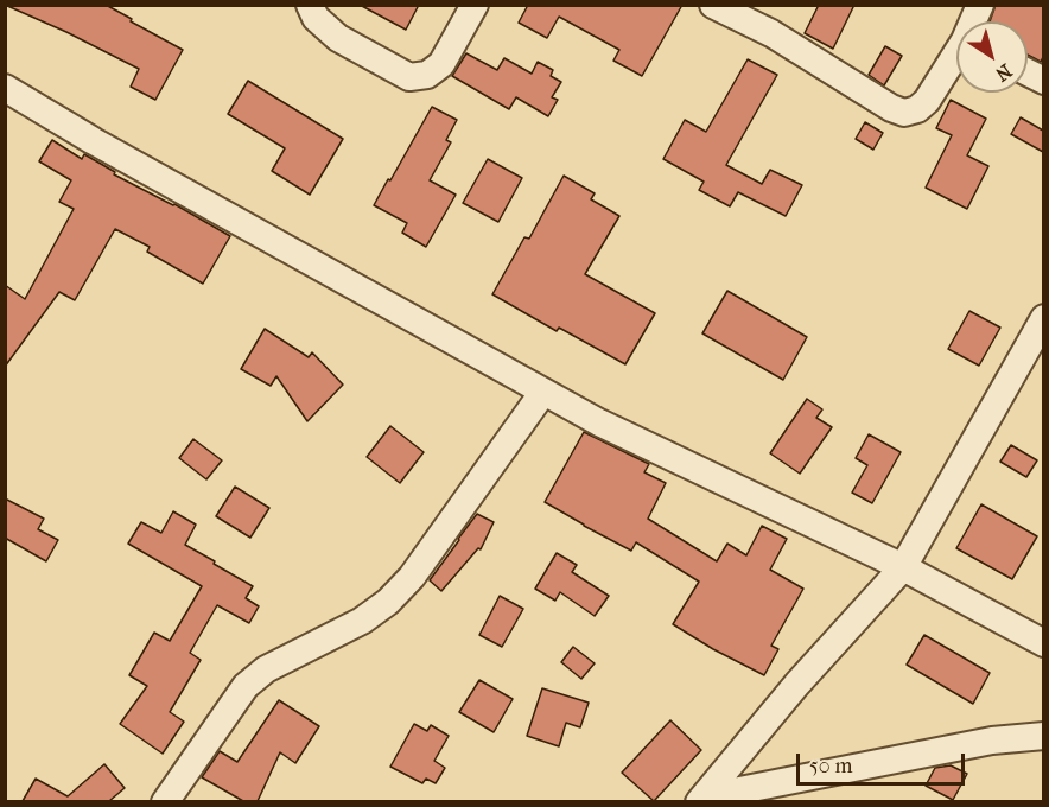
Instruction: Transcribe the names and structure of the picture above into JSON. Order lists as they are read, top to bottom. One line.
{"scale_bar":"50 m","north":"bottom right"}
